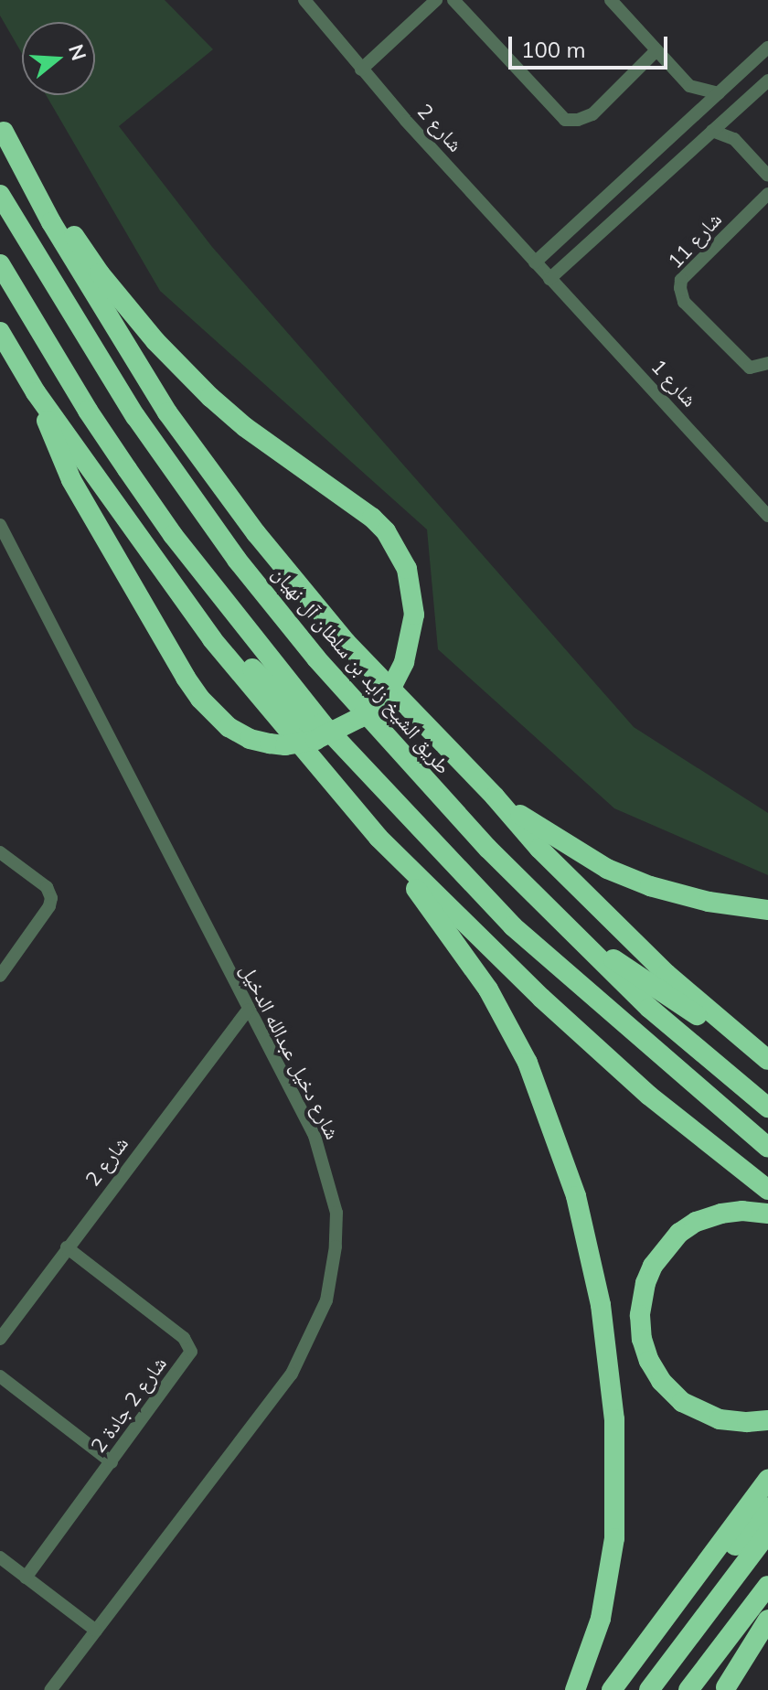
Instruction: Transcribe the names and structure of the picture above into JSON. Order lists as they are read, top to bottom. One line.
{"streets":{"highway":["طريق الشيخ زايد بن سلطان آل نهيان"],"street":["شارع 2","شارع 11","شارع 1","شارع دخيل عبدالله الدخيل","شارع 2 جادة 2"]},"crossings":[["شارع 2","شارع 1"],["شارع 2","شارع دخيل عبدالله الدخيل"],["شارع 2","شارع 2 جادة 2"]],"scale_bar":"100 m","north":"right"}
